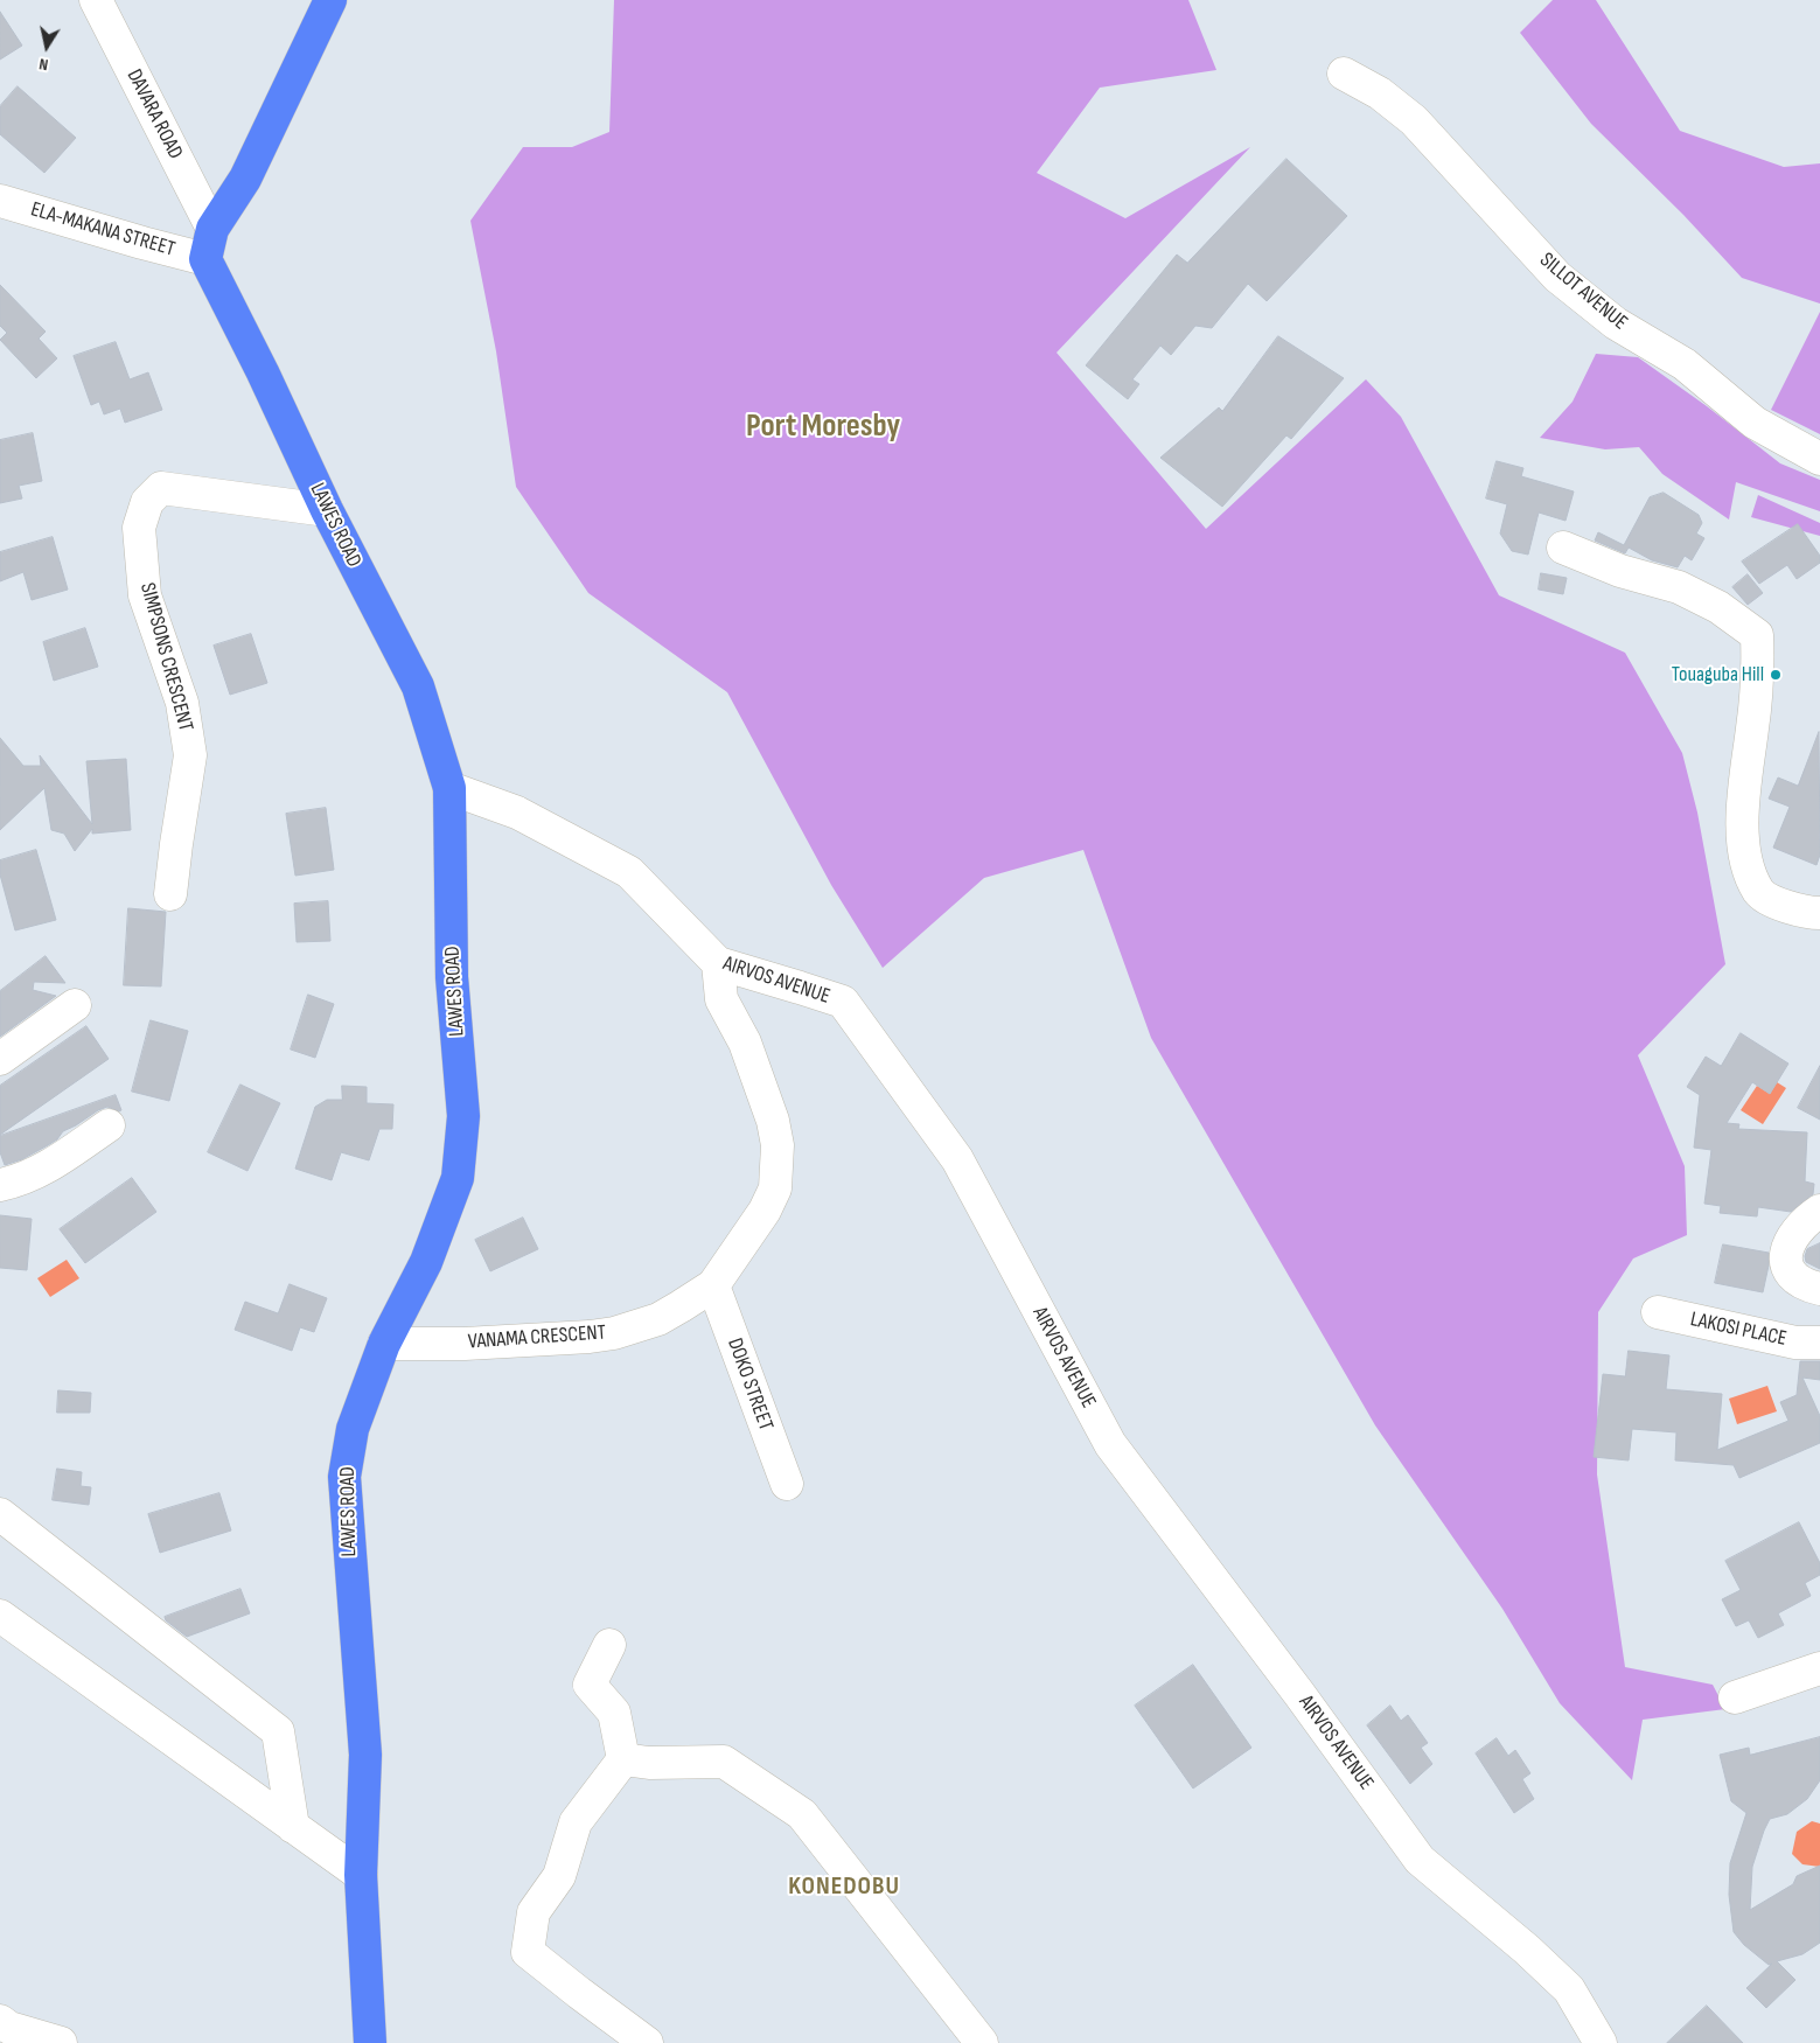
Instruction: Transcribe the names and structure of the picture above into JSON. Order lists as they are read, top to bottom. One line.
{"streets":{"main road":["LAWES ROAD"],"street":["DAVARA ROAD","ELA-MAKANA STREET","SILLOT AVENUE","SIMPSONS CRESCENT","AIRVOS AVENUE","LAKOSI PLACE","VANAMA CRESCENT","DOKO STREET"]},"crossings":[["DAVARA ROAD","ELA-MAKANA STREET"],["DAVARA ROAD","LAWES ROAD"],["ELA-MAKANA STREET","LAWES ROAD"],["LAWES ROAD","SIMPSONS CRESCENT"],["LAWES ROAD","AIRVOS AVENUE"],["LAWES ROAD","VANAMA CRESCENT"],["AIRVOS AVENUE","VANAMA CRESCENT"],["VANAMA CRESCENT","DOKO STREET"]],"districts":["Port Moresby","KONEDOBU"],"places":["Touaguba Hill"],"north":"bottom"}
